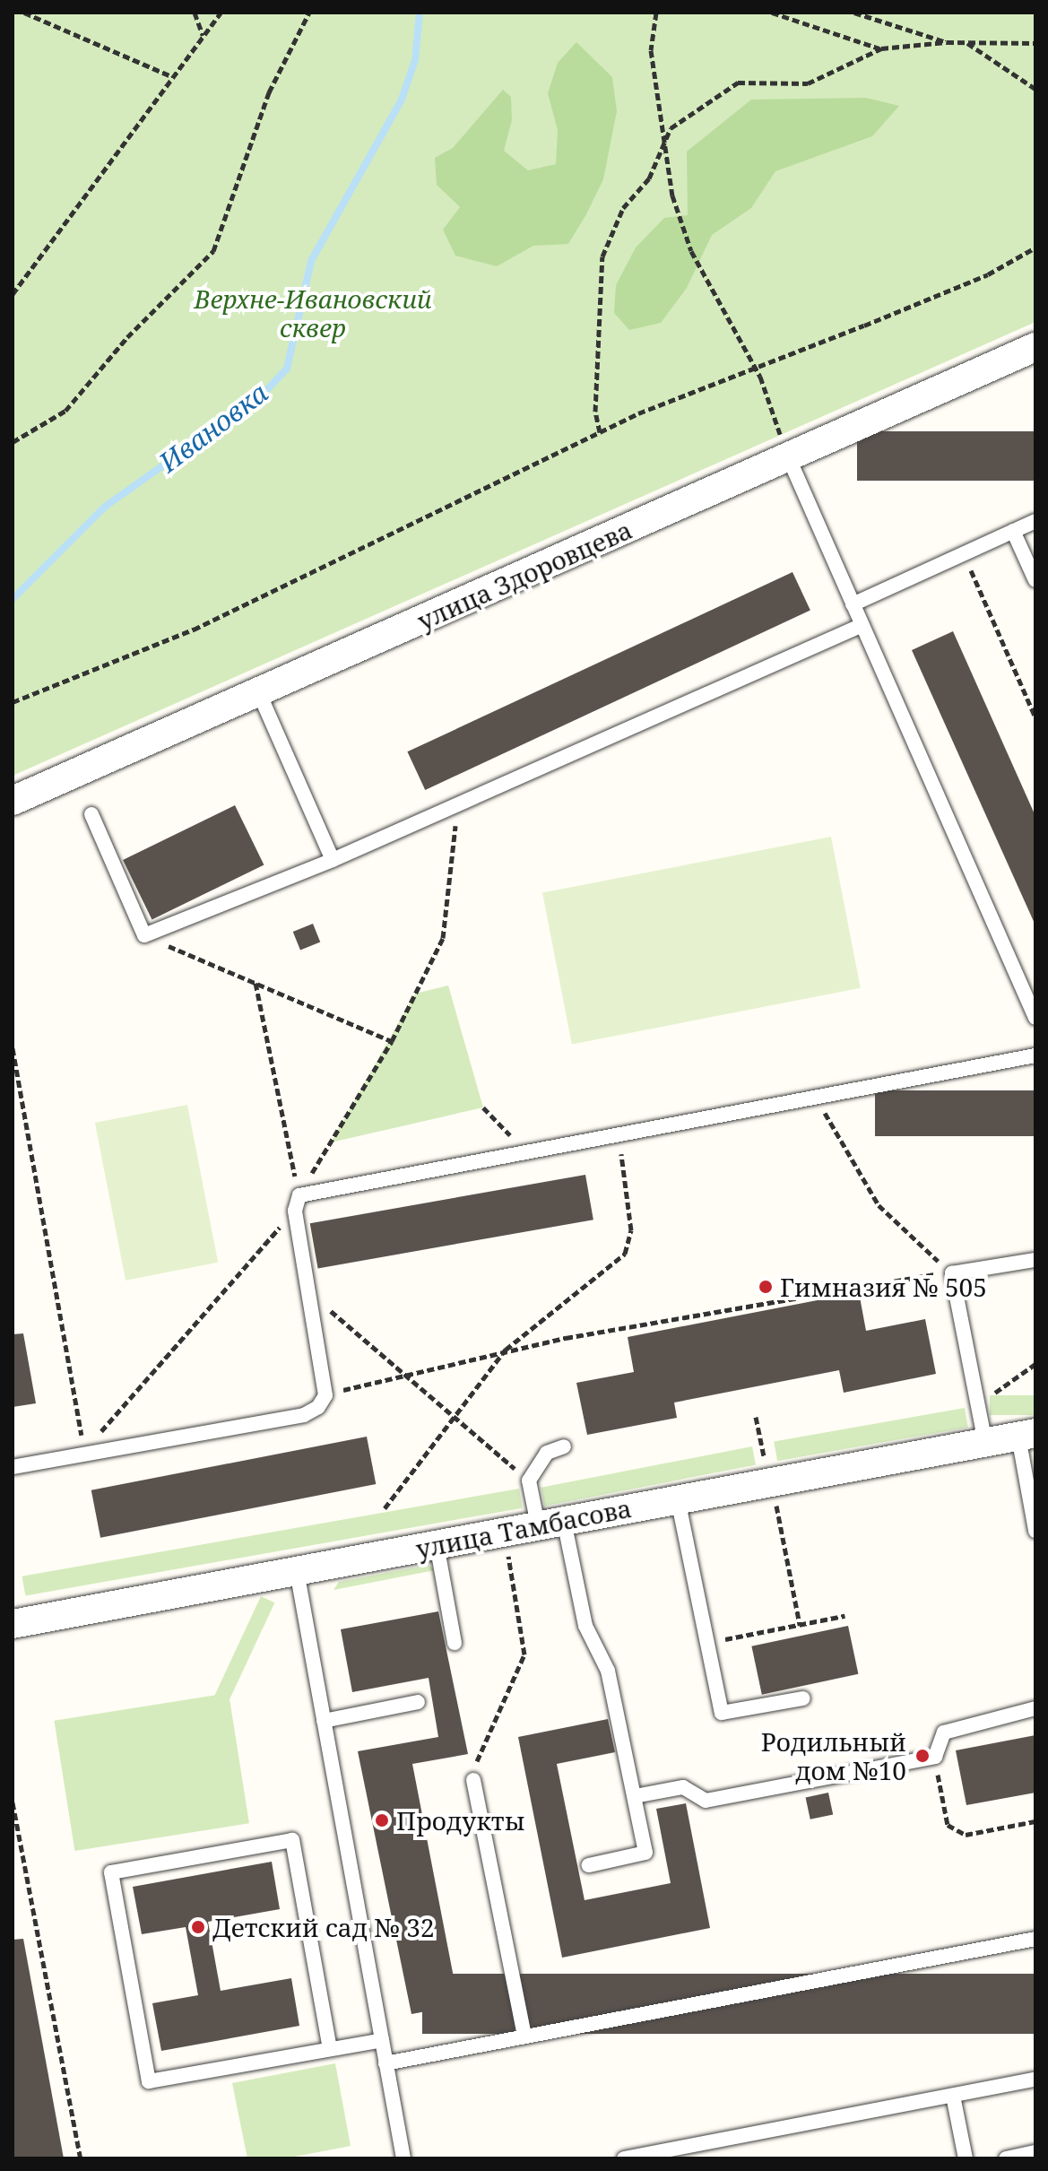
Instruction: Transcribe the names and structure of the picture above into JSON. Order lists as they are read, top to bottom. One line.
{"streets":{"street":["улица Здоровцева","улица Тамбасова"]},"water":["Ивановка"],"parks":["Верхне-Ивановский сквер"],"places":["Гимназия № 505","Родильный дом №10","Продукты","Детский сад № 32"]}
